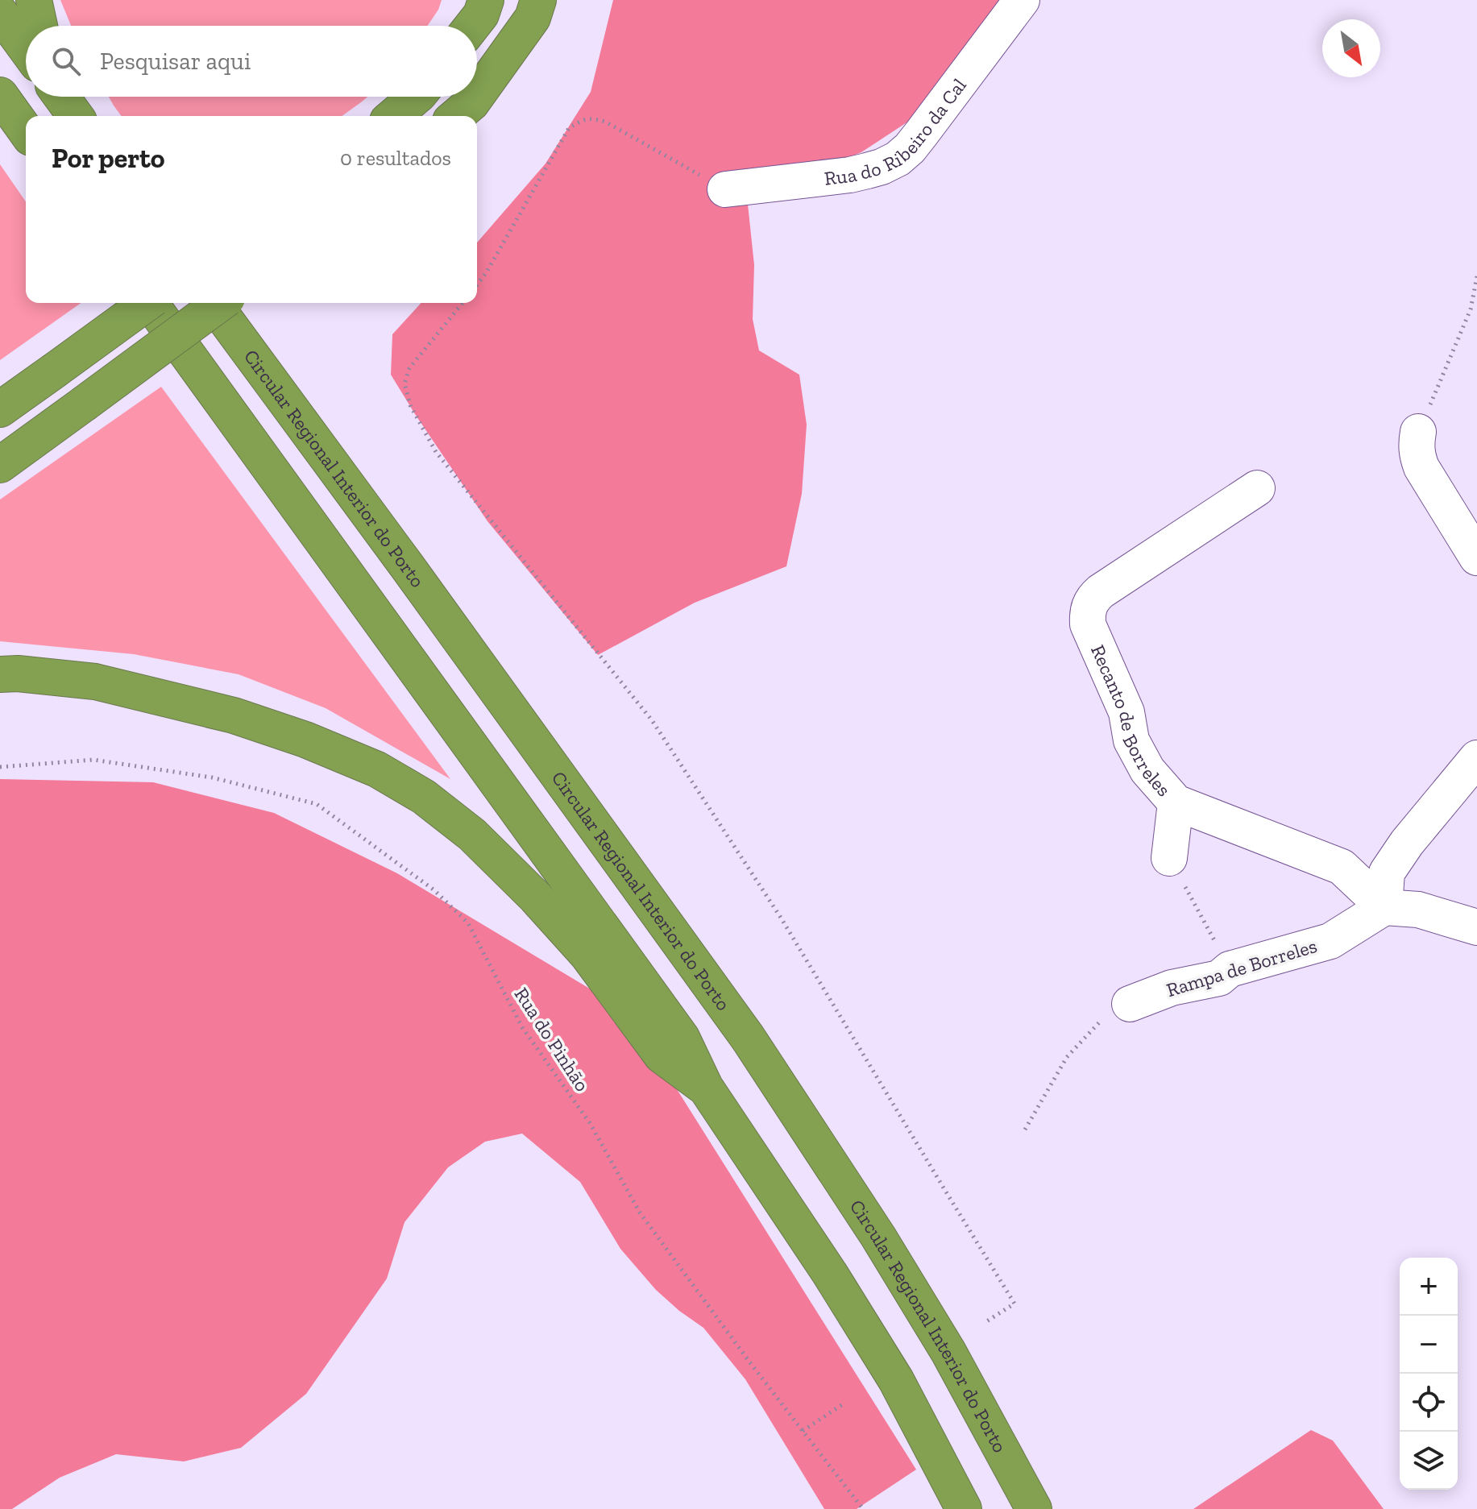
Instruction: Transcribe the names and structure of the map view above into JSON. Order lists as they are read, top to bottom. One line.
{"streets":{"highway":["Circular Regional Interior do Porto"],"street":["Rua do Ribeiro da Cal","Recanto de Borreles","Rampa de Borreles"],"path":["Rua do Pinhão"]},"crossings":[["Recanto de Borreles","Rampa de Borreles"]],"north":"bottom right","page":{"search":"Pesquisar aqui","heading":["Por perto","0 resultados"],"map_buttons":["+","−"]}}
